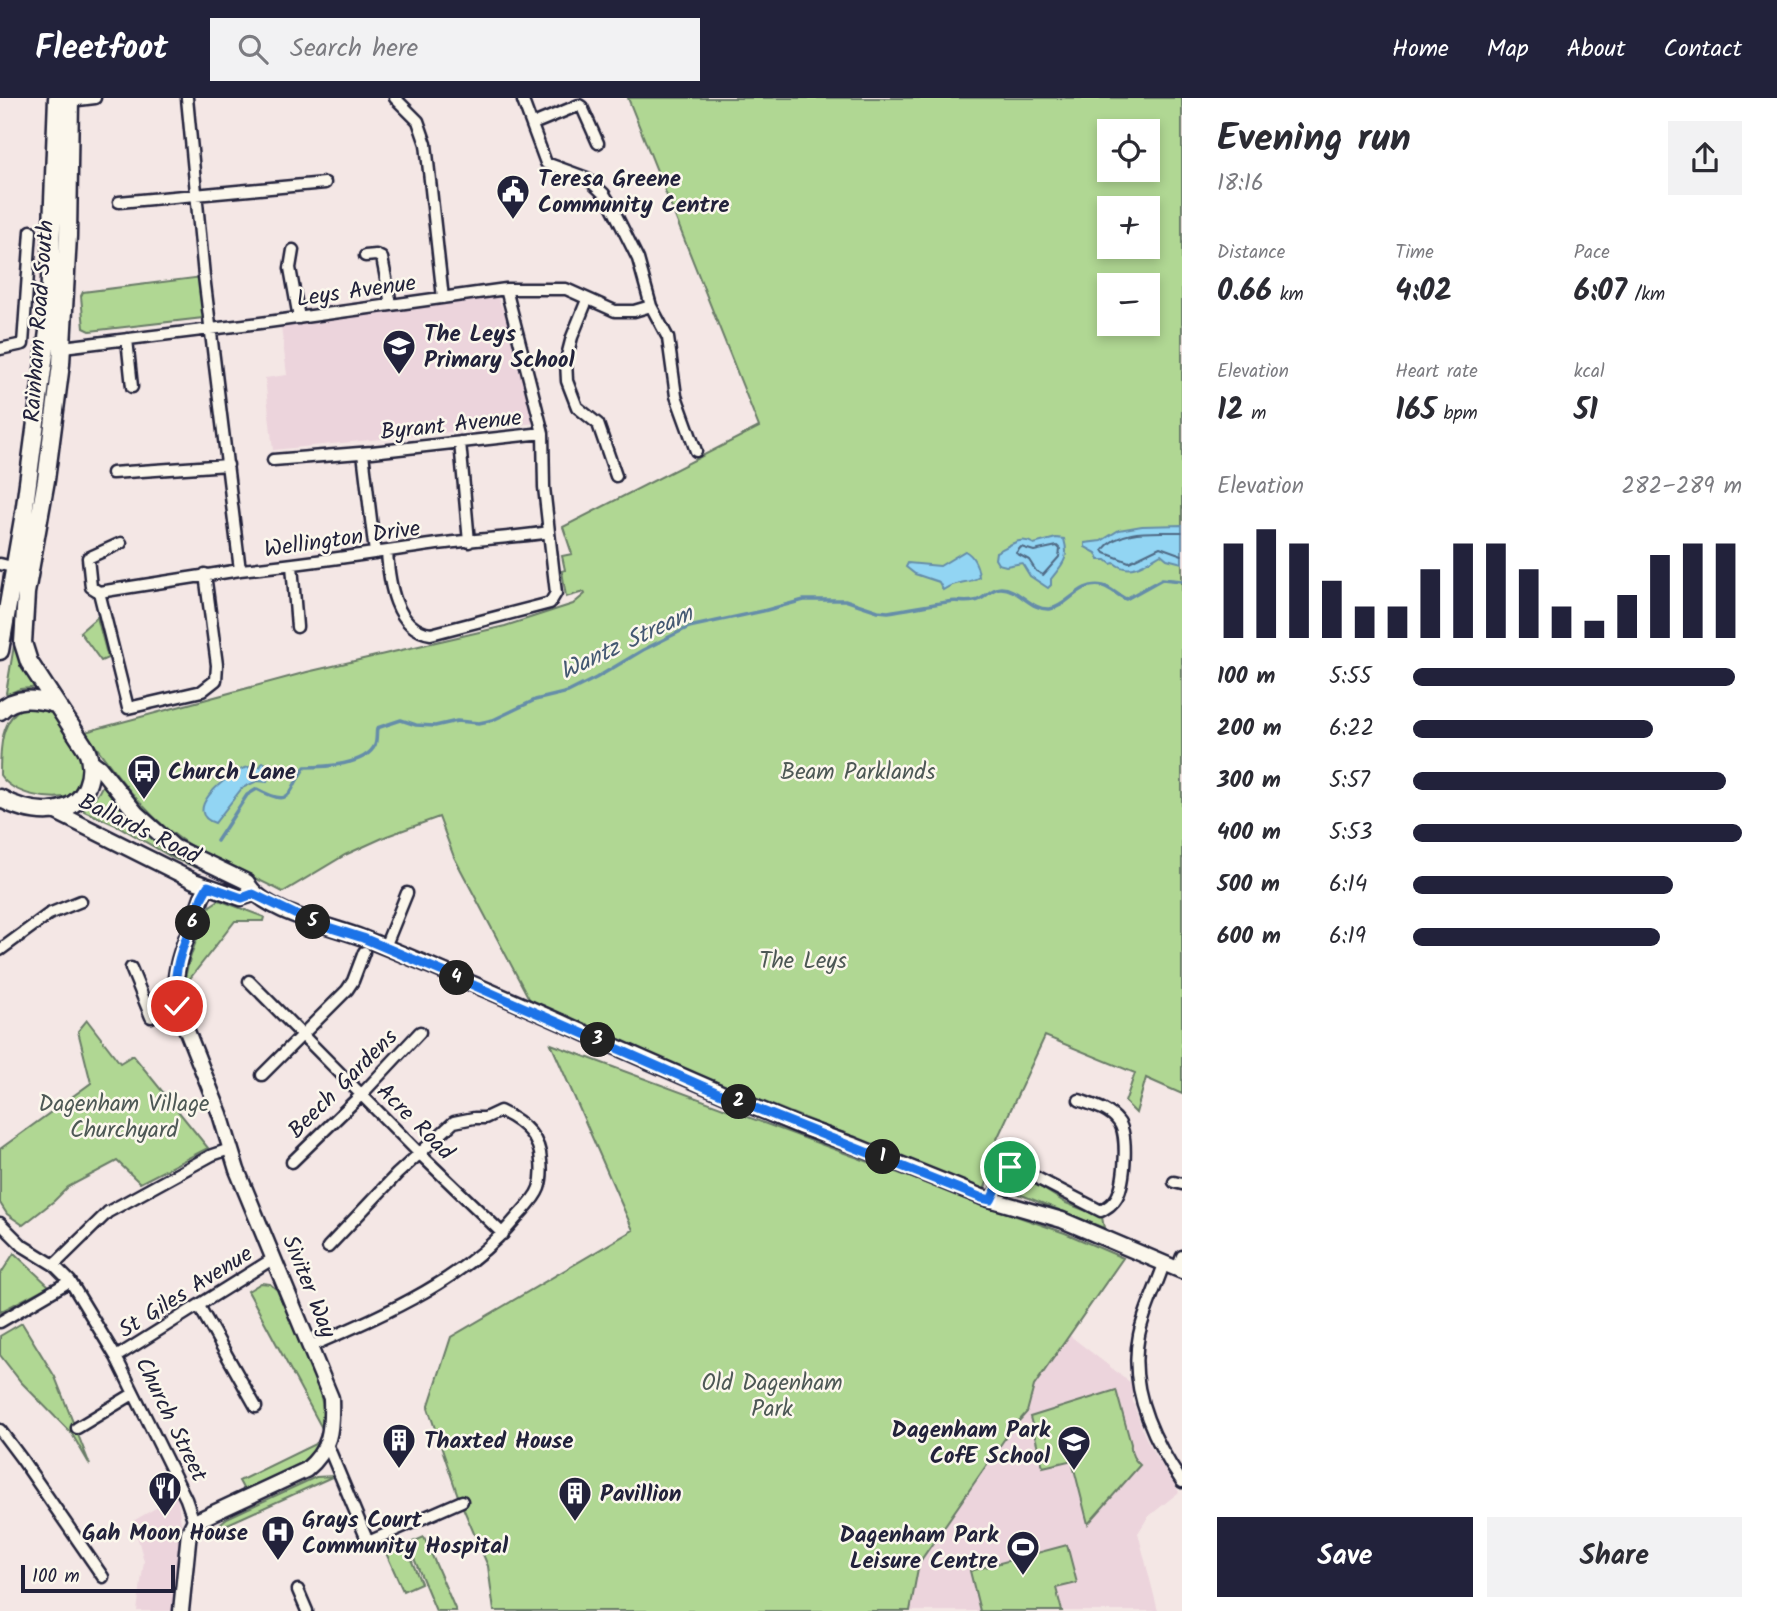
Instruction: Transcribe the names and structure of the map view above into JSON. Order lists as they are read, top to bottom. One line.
{"streets":{"main road":["Rainham Road South","Ballards Road","Siviter Way"],"street":["Leys Avenue","Byrant Avenue","Wellington Drive","Beech Gardens","Acre Road","St Giles Avenue","Church Street"]},"crossings":[["Leys Avenue","Rainham Road South"],["Leys Avenue","Wellington Drive"],["Rainham Road South","Ballards Road"],["Beech Gardens","Acre Road"],["Siviter Way","St Giles Avenue"],["St Giles Avenue","Church Street"]],"water":["Wantz Stream"],"parks":["Beam Parklands","The Leys","Dagenham Village Churchyard","Old Dagenham Park"],"places":{"public building":["Teresa Greene Community Centre"],"school or university":["The Leys Primary School","Dagenham Park CofE School"],"bus stop":["Church Lane"],"building":["Thaxted House","Pavillion"],"restaurant":["Gah Moon House"],"hospital":["Grays Court Community Hospital"],"sports":["Dagenham Park Leisure Centre"]},"scale_bar":"100 m","page":{"header":"Fleetfoot","search":"Search here","nav":["Home","Map","About","Contact"],"heading":["Evening run","18:16"],"map_buttons":["+","−"],"stats":[["Distance","0.66 km"],["Time","4:02"],["Pace","6:07 /km"],["Elevation","12 m"],["Heart rate","165 bpm"],["kcal","51"]],"chart":["Elevation","282–289 m"],"list":[{"name":"100 m","note":"5:55"},{"name":"200 m","note":"6:22"},{"name":"300 m","note":"5:57"},{"name":"400 m","note":"5:53"},{"name":"500 m","note":"6:14"},{"name":"600 m","note":"6:19"}],"pins":["5","6","4","3","2","1"],"buttons":["Save","Share"],"scale":"100 m"}}
